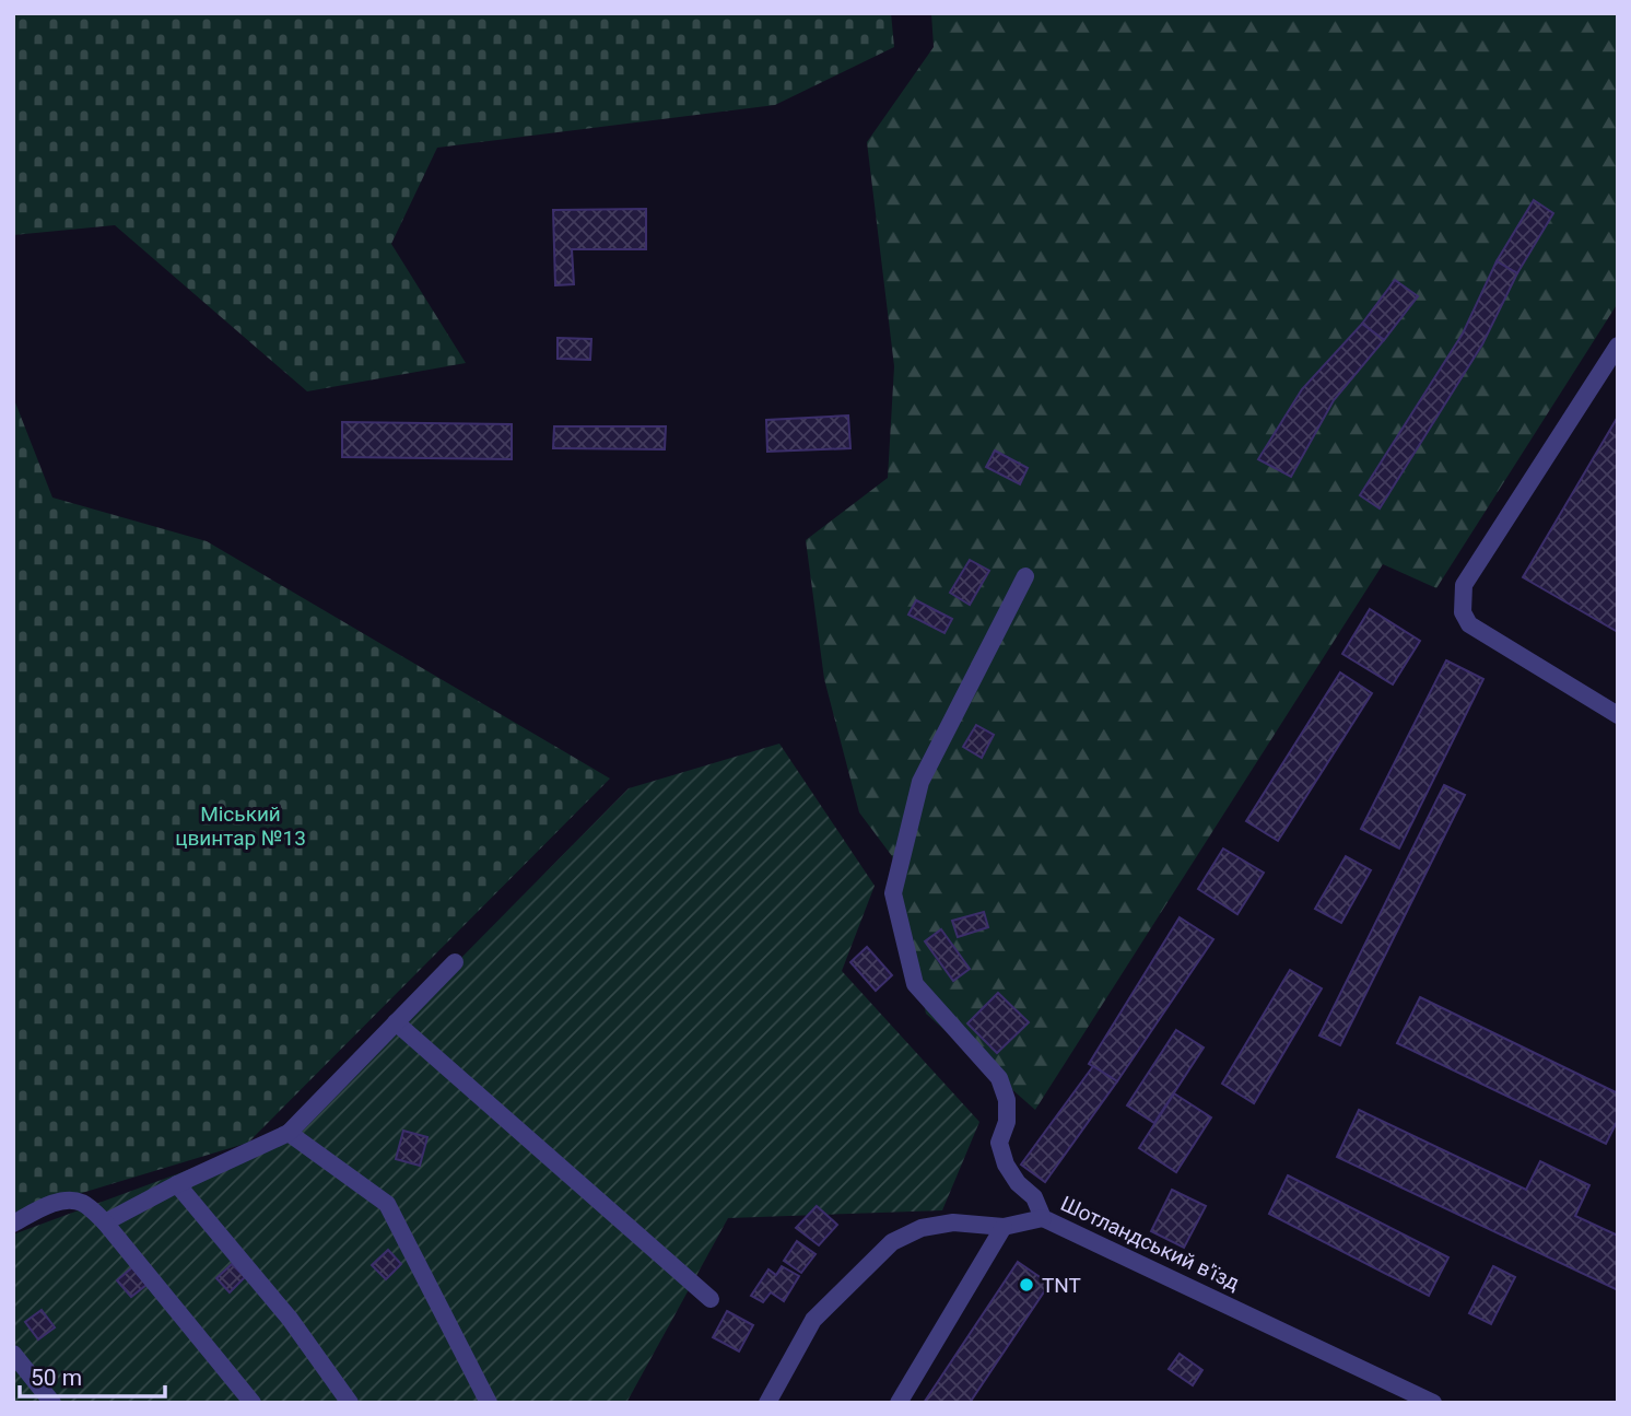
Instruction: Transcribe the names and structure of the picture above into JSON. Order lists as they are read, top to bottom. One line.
{"streets":{"street":["Шотландський в'їзд"]},"parks":["Міський цвинтар №13"],"places":["TNT"],"scale_bar":"50 m"}
